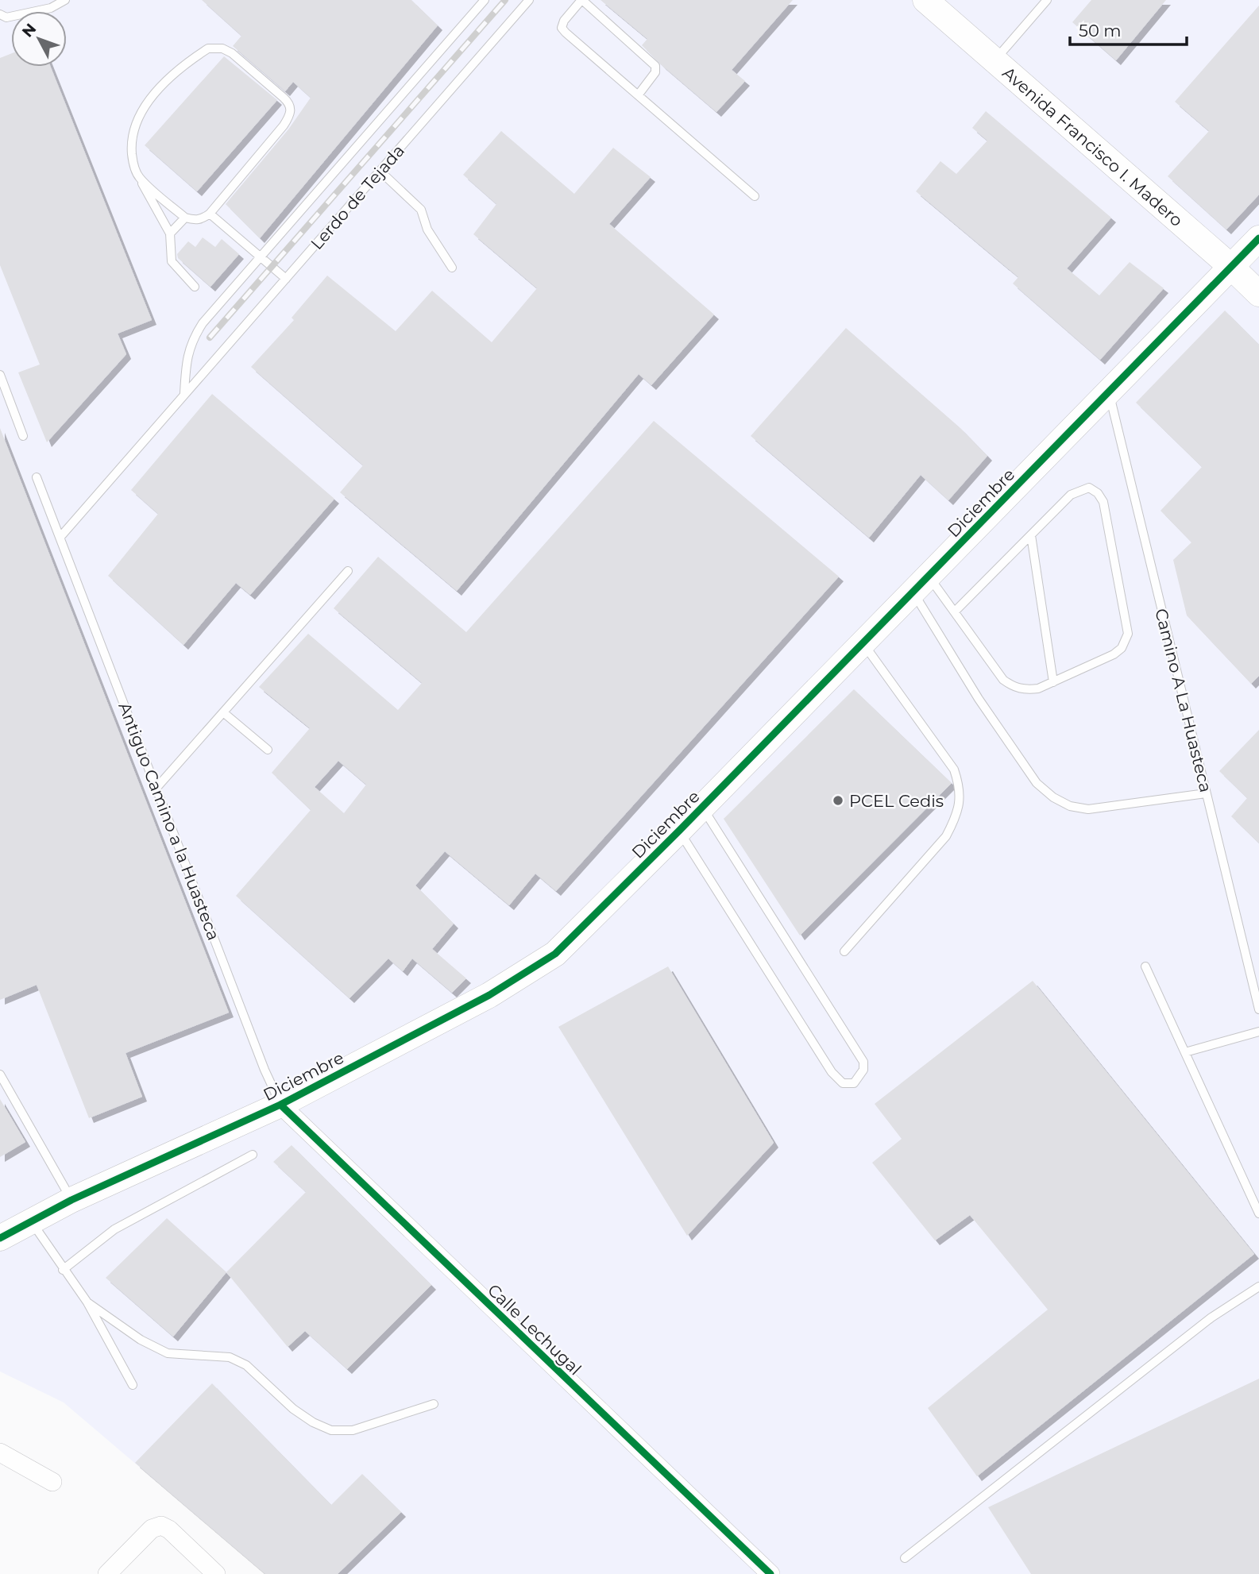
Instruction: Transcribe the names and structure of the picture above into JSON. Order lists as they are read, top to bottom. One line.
{"streets":{"street":["Avenida Francisco I. Madero","Diciembre","Calle Lechugal"],"lane":["Lerdo de Tejada","Camino A La Huasteca","Antiguo Camino a la Huasteca"]},"crossings":[["Avenida Francisco I. Madero","Diciembre"],["Lerdo de Tejada","Antiguo Camino a la Huasteca"],["Diciembre","Camino A La Huasteca"],["Diciembre","Antiguo Camino a la Huasteca"],["Diciembre","Calle Lechugal"],["Antiguo Camino a la Huasteca","Calle Lechugal"]],"places":["PCEL Cedis"],"scale_bar":"50 m","north":"top left"}
